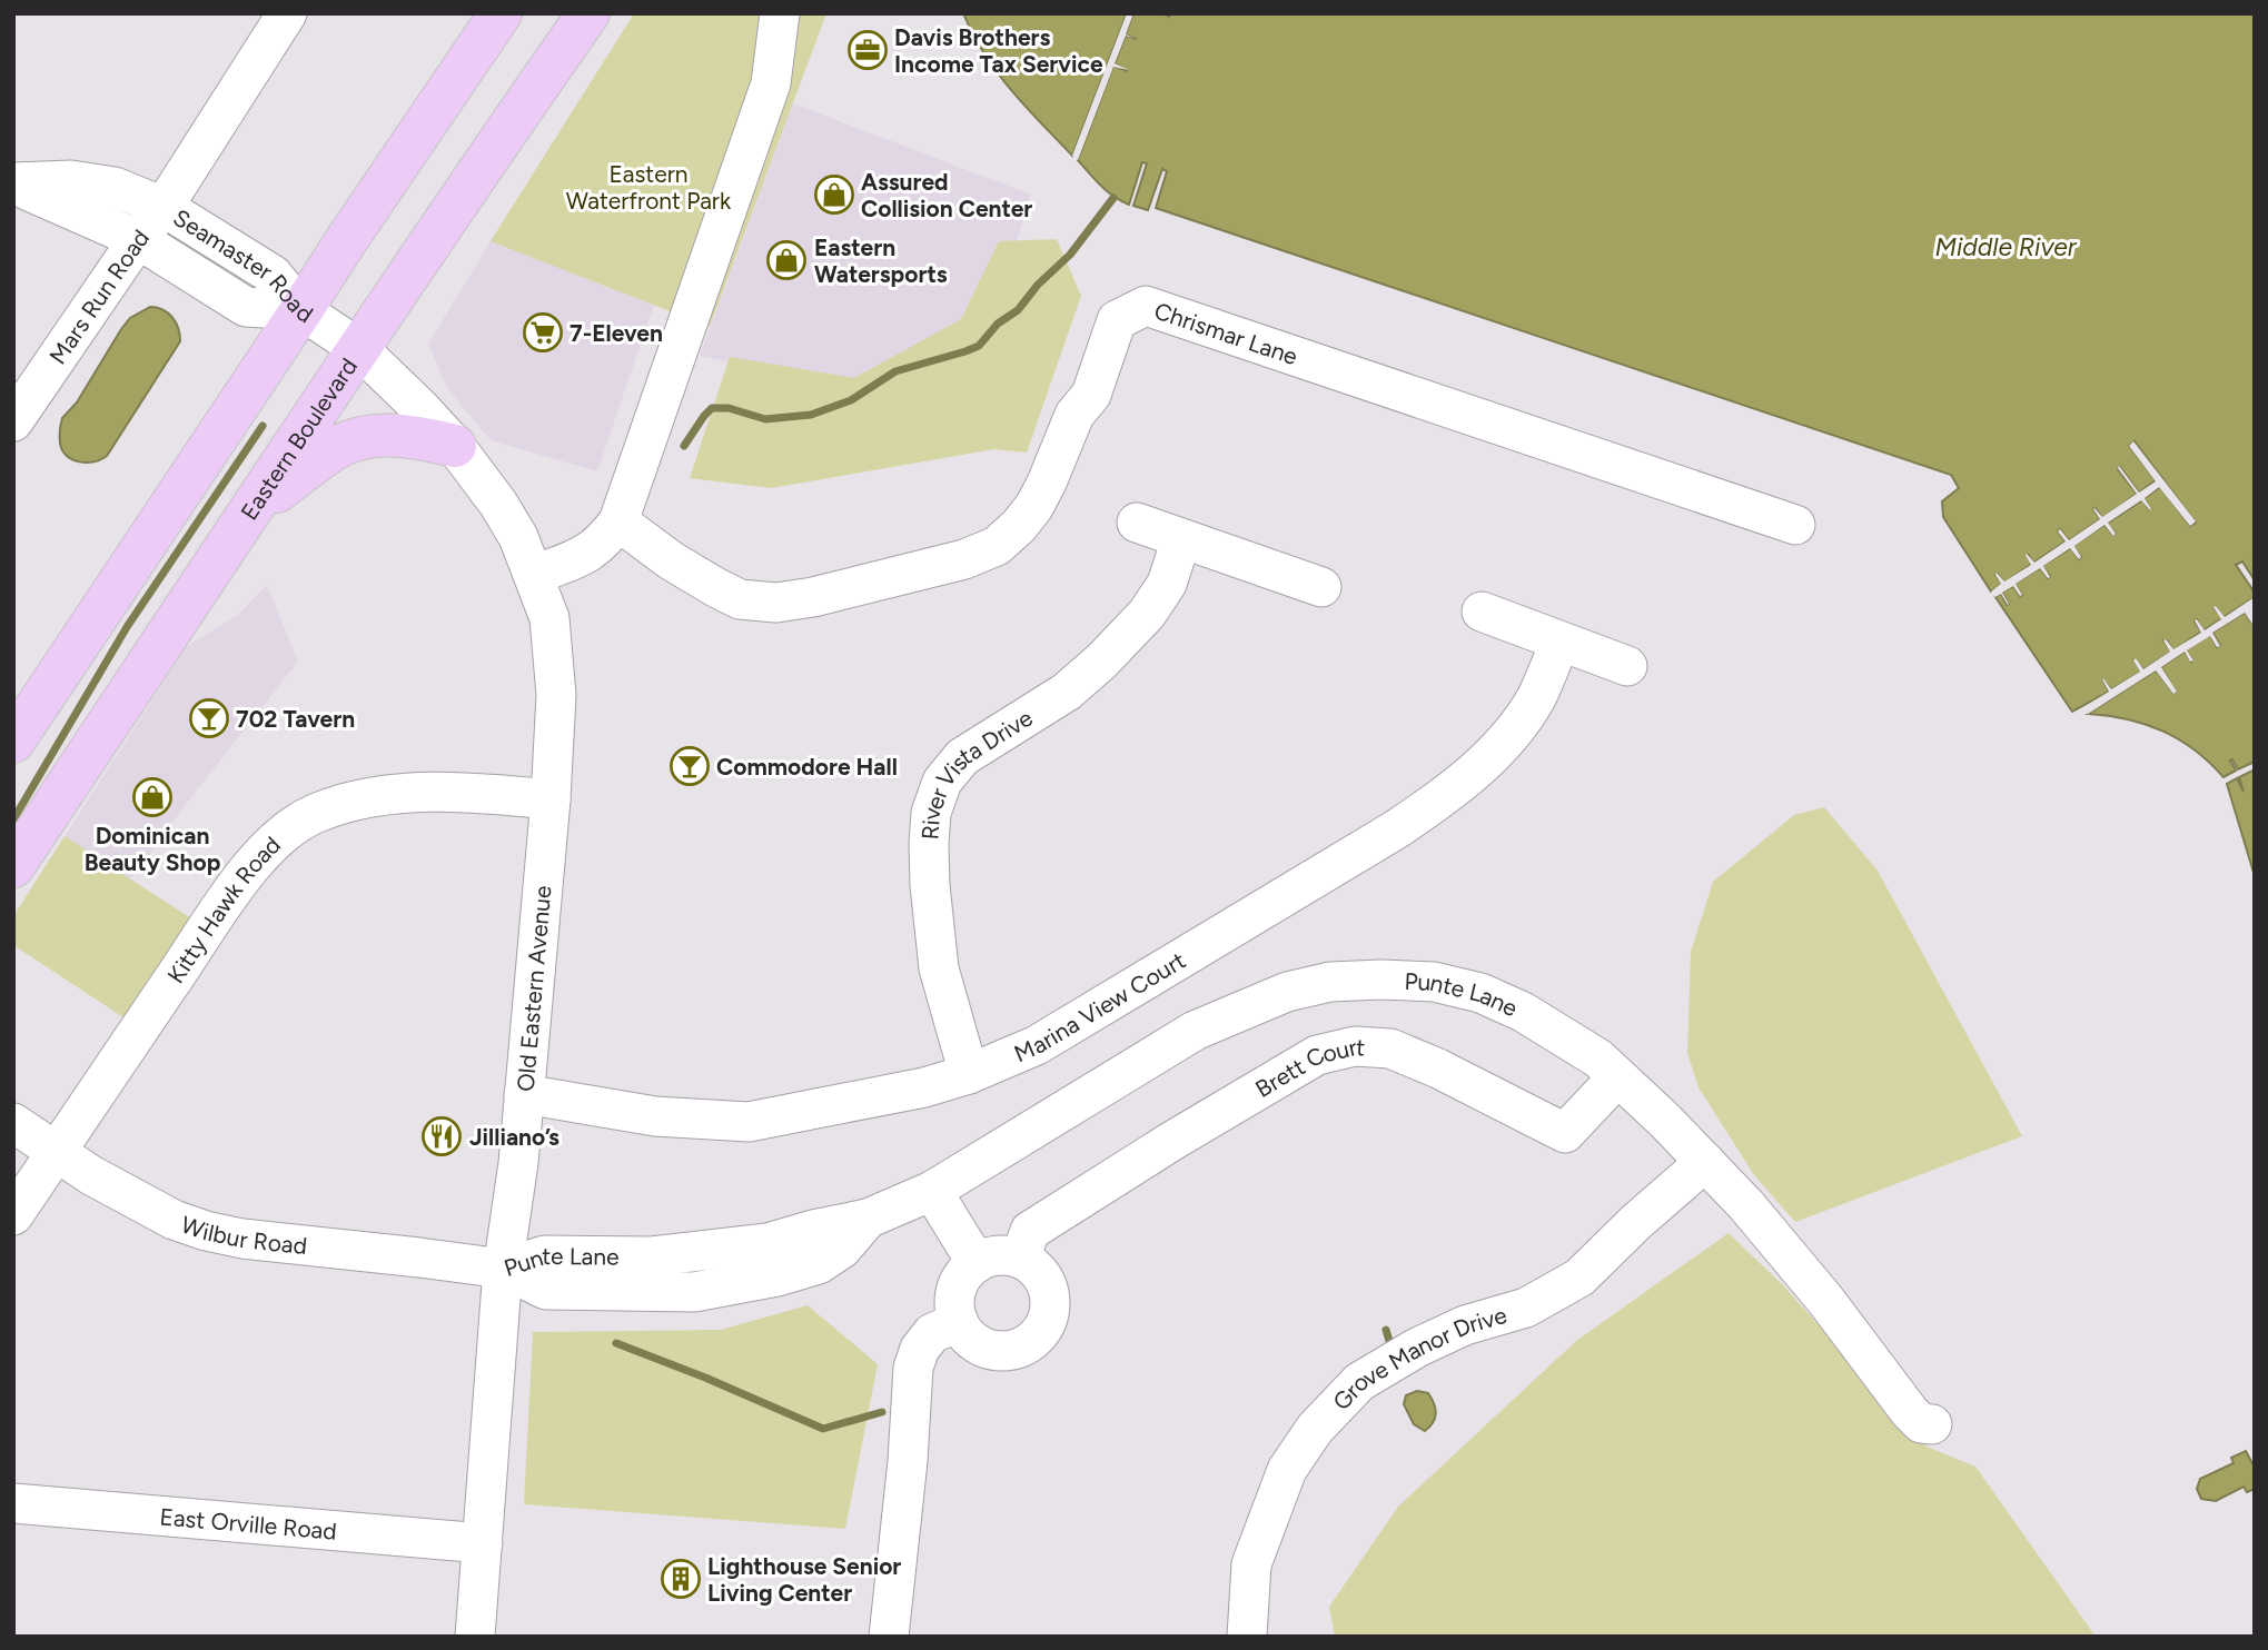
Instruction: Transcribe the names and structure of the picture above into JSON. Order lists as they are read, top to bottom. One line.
{"streets":{"main road":["Eastern Boulevard"],"street":["Seamaster Road","Mars Run Road","Chrismar Lane","River Vista Drive","Kitty Hawk Road","Old Eastern Avenue","Punte Lane","Marina View Court","Brett Court","Wilbur Road","Grove Manor Drive","East Orville Road"]},"crossings":[["Seamaster Road","Mars Run Road"],["Seamaster Road","Old Eastern Avenue"],["Eastern Boulevard","Old Eastern Avenue"],["River Vista Drive","Marina View Court"],["Kitty Hawk Road","Old Eastern Avenue"],["Kitty Hawk Road","Wilbur Road"],["Old Eastern Avenue","Punte Lane"],["Old Eastern Avenue","Marina View Court"],["Old Eastern Avenue","Wilbur Road"],["Old Eastern Avenue","East Orville Road"],["Punte Lane","Brett Court"],["Punte Lane","Wilbur Road"],["Punte Lane","Grove Manor Drive"]],"water":["Middle River"],"parks":["Eastern Waterfront Park"],"places":{"office":["Davis Brothers Income Tax Service"],"shop":["Assured Collision Center","Eastern Watersports","Dominican Beauty Shop"],"supermarket":["7-Eleven"],"bar":["702 Tavern","Commodore Hall"],"restaurant":["Jilliano’s"],"building":["Lighthouse Senior Living Center"]}}
